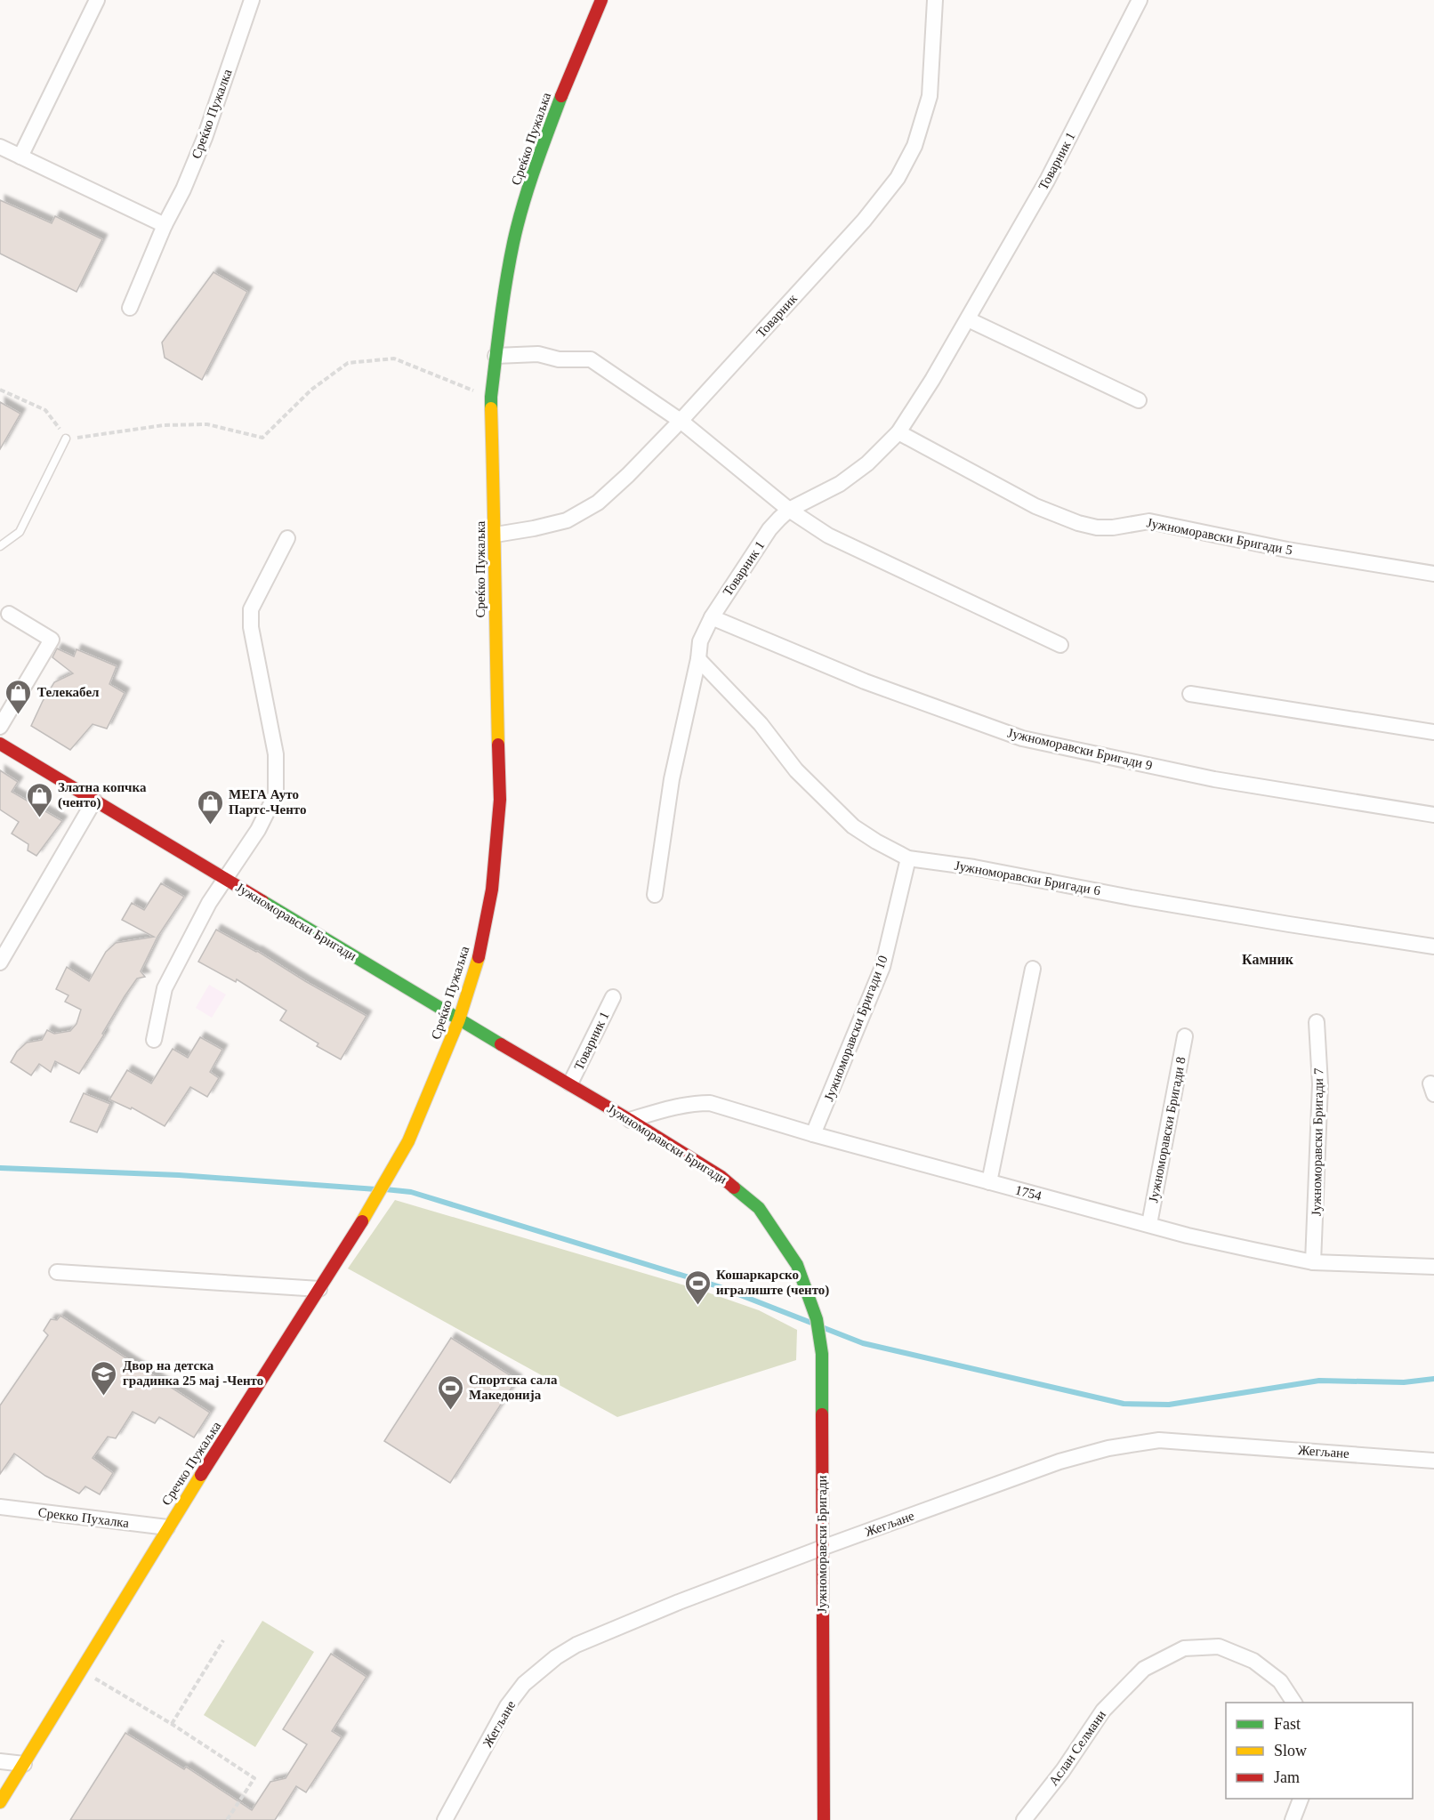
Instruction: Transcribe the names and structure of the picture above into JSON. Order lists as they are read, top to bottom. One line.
{"streets":{"street":["Среќко Пужалка","Среќко Пужаљка","Товарник 1","Товарник","Јужноморавски Бригади 5","Јужноморавски Бригади 9","Јужноморавски Бригади 6","Јужноморавски Бригади","Јужноморавски Бригади 10","Јужноморавски Бригади 8","Јужноморавски Бригади 7","1754","Жегљане","Сречко Пужаљка","Срекко Пухалка","Аслан Селмани"]},"crossings":[["Среќко Пужаљка","Товарник"],["Среќко Пужаљка","Јужноморавски Бригади"],["Среќко Пужаљка","Сречко Пужаљка"],["Товарник 1","Јужноморавски Бригади 5"],["Товарник 1","Јужноморавски Бригади 9"],["Товарник 1","Јужноморавски Бригади 6"],["Товарник 1","Јужноморавски Бригади"],["Јужноморавски Бригади 6","Јужноморавски Бригади 10"],["Јужноморавски Бригади","1754"],["Јужноморавски Бригади","Жегљане"],["Јужноморавски Бригади 10","1754"],["Јужноморавски Бригади 8","1754"],["Јужноморавски Бригади 7","1754"],["Сречко Пужаљка","Срекко Пухалка"]],"districts":["Камник"],"places":{"shop":["Телекабел","Златна копчка (ченто)","МЕГА Ауто Партс-Ченто"],"sports":["Кошаркарско игралиште (ченто)","Спортска сала Македонија"],"school or university":["Двор на детска градинка 25 мај -Ченто"]},"legend":["Fast","Slow","Jam"]}
